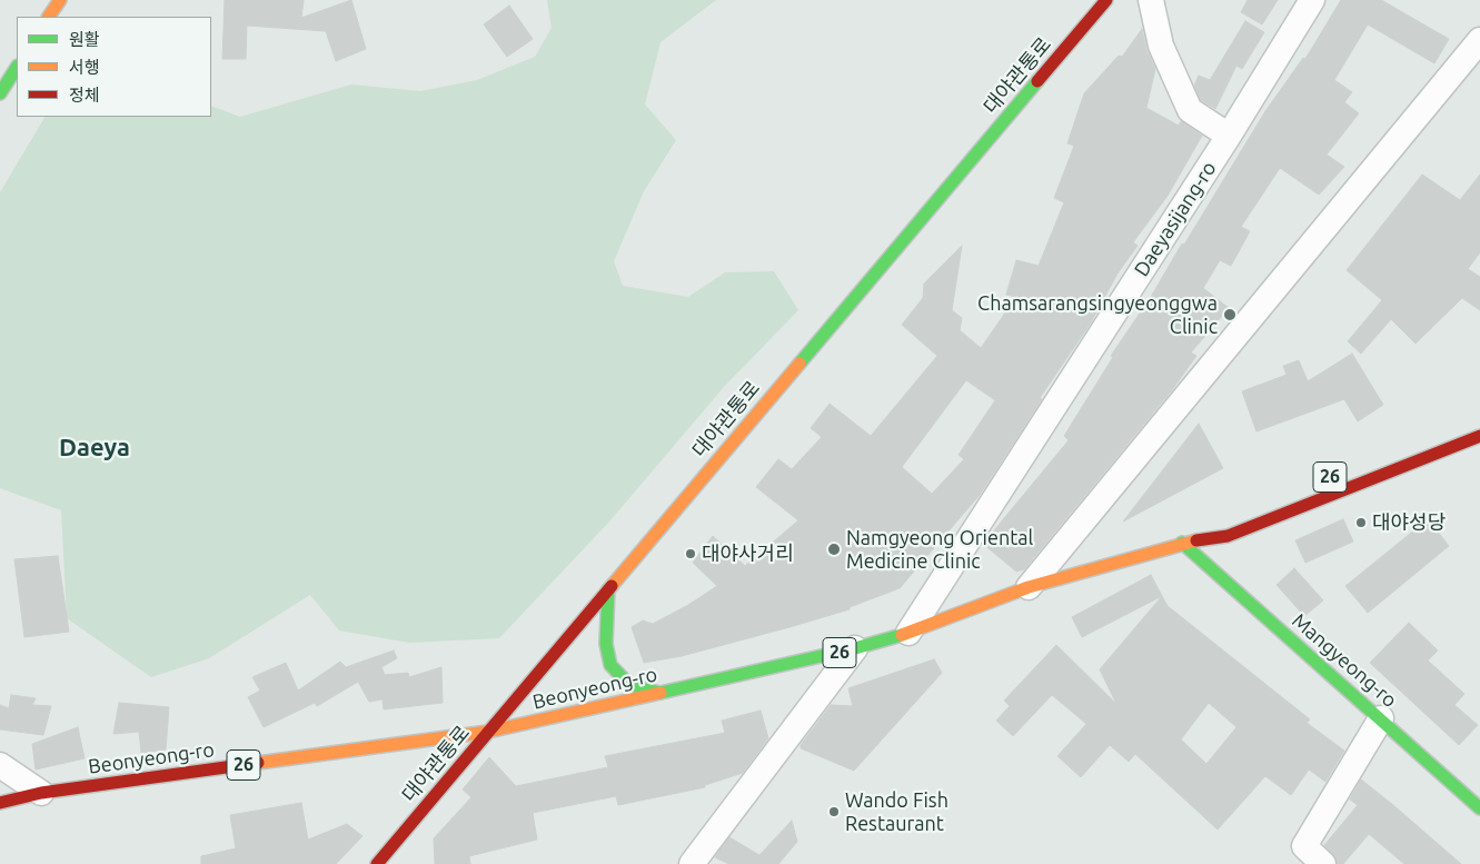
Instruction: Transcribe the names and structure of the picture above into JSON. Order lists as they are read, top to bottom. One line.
{"streets":{"main road":["대야관통로","26","Mangyeong-ro","Beonyeong-ro"],"street":["Daeyasijang-ro"]},"crossings":[["대야관통로","Beonyeong-ro"],["Daeyasijang-ro","Beonyeong-ro"],["Mangyeong-ro","Beonyeong-ro"]],"districts":["Daeya"],"places":["Chamsarangsingyeonggwa Clinic","대야성당","Namgyeong Oriental Medicine Clinic","대야사거리","Wando Fish Restaurant"],"legend":["원활","서행","정체"]}
